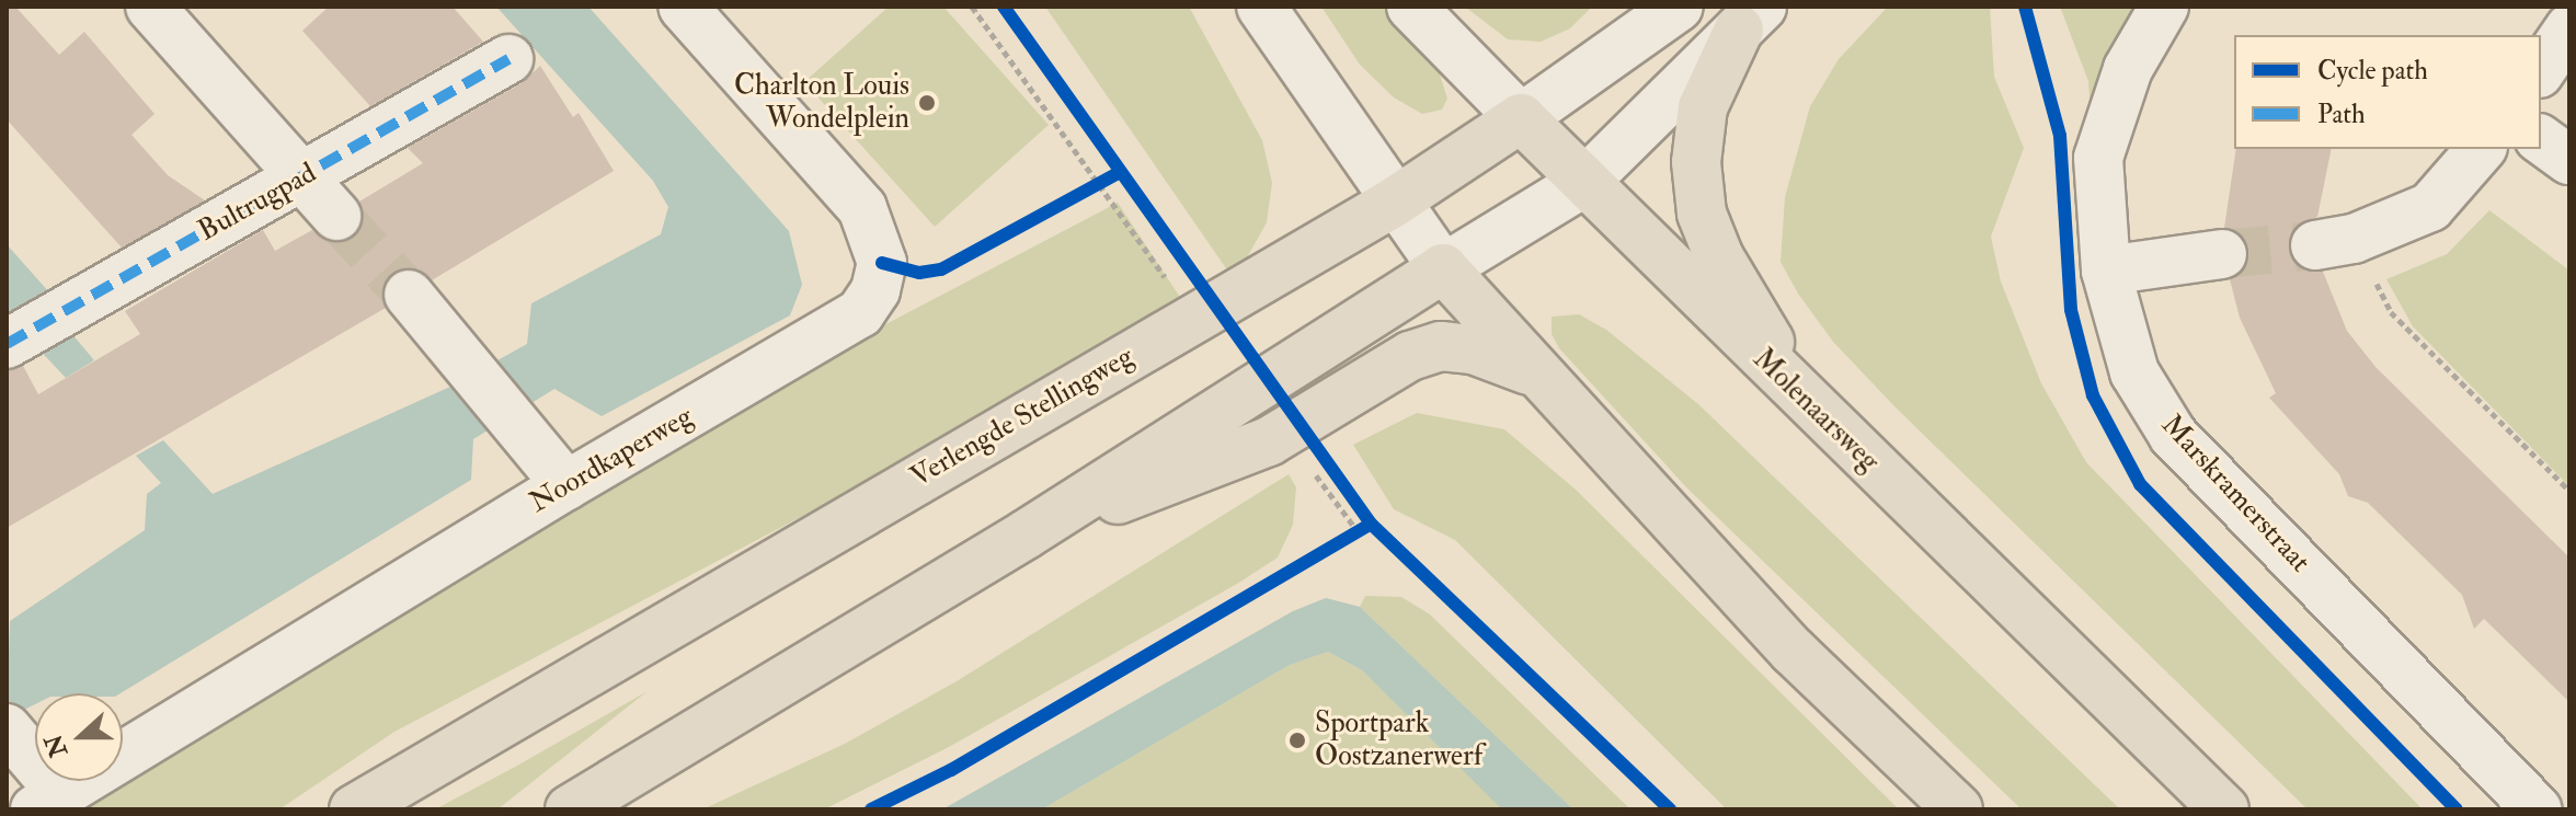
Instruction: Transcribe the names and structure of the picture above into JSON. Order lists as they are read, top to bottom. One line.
{"streets":{"main road":["Molenaarsweg","Verlengde Stellingweg"],"street":["Bultrugpad","Noordkaperweg","Marskramerstraat"]},"crossings":[["Molenaarsweg","Verlengde Stellingweg"]],"places":["Charlton Louis Wondelplein","Sportpark Oostzanerwerf"],"legend":["Cycle path","Path"],"north":"left"}
